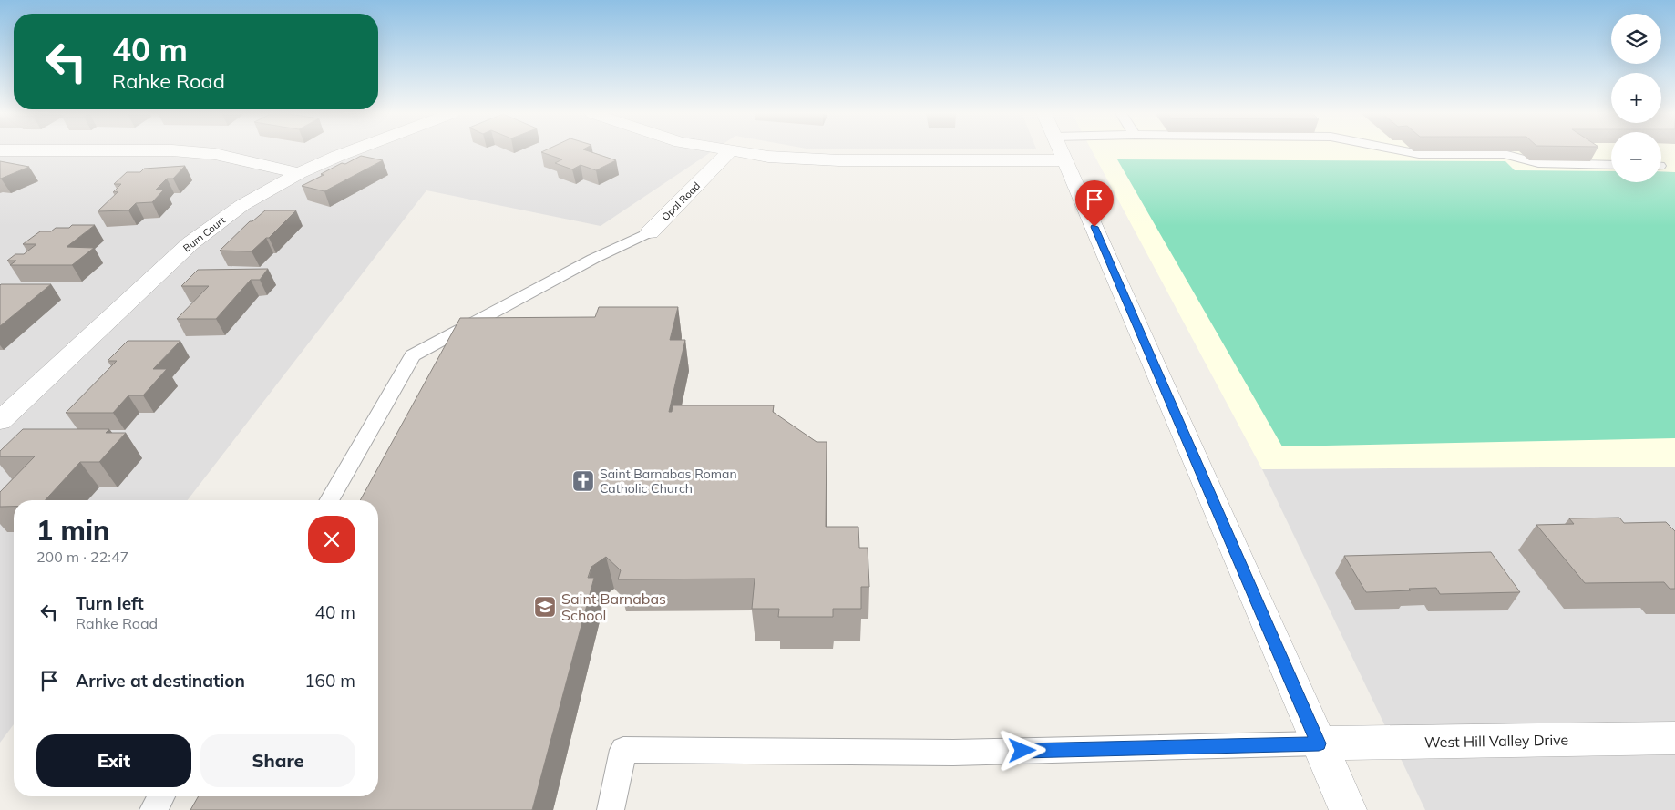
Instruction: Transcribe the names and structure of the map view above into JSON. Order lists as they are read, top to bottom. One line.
{"streets":{"street":["Opal Road","Burn Court","West Hill Valley Drive"]},"places":{"church":["Saint Barnabas Roman Catholic Church"],"school or university":["Saint Barnabas School"]},"page":{"map_buttons":["+","−"],"turn":["40 m","Rahke Road"],"heading":["1 min","200 m · 22:47"],"list":[{"name":"Turn left","note":"Rahke Road","value":"40 m"},{"name":"Arrive at destination","value":"160 m"}],"buttons":["Exit","Share"]}}
